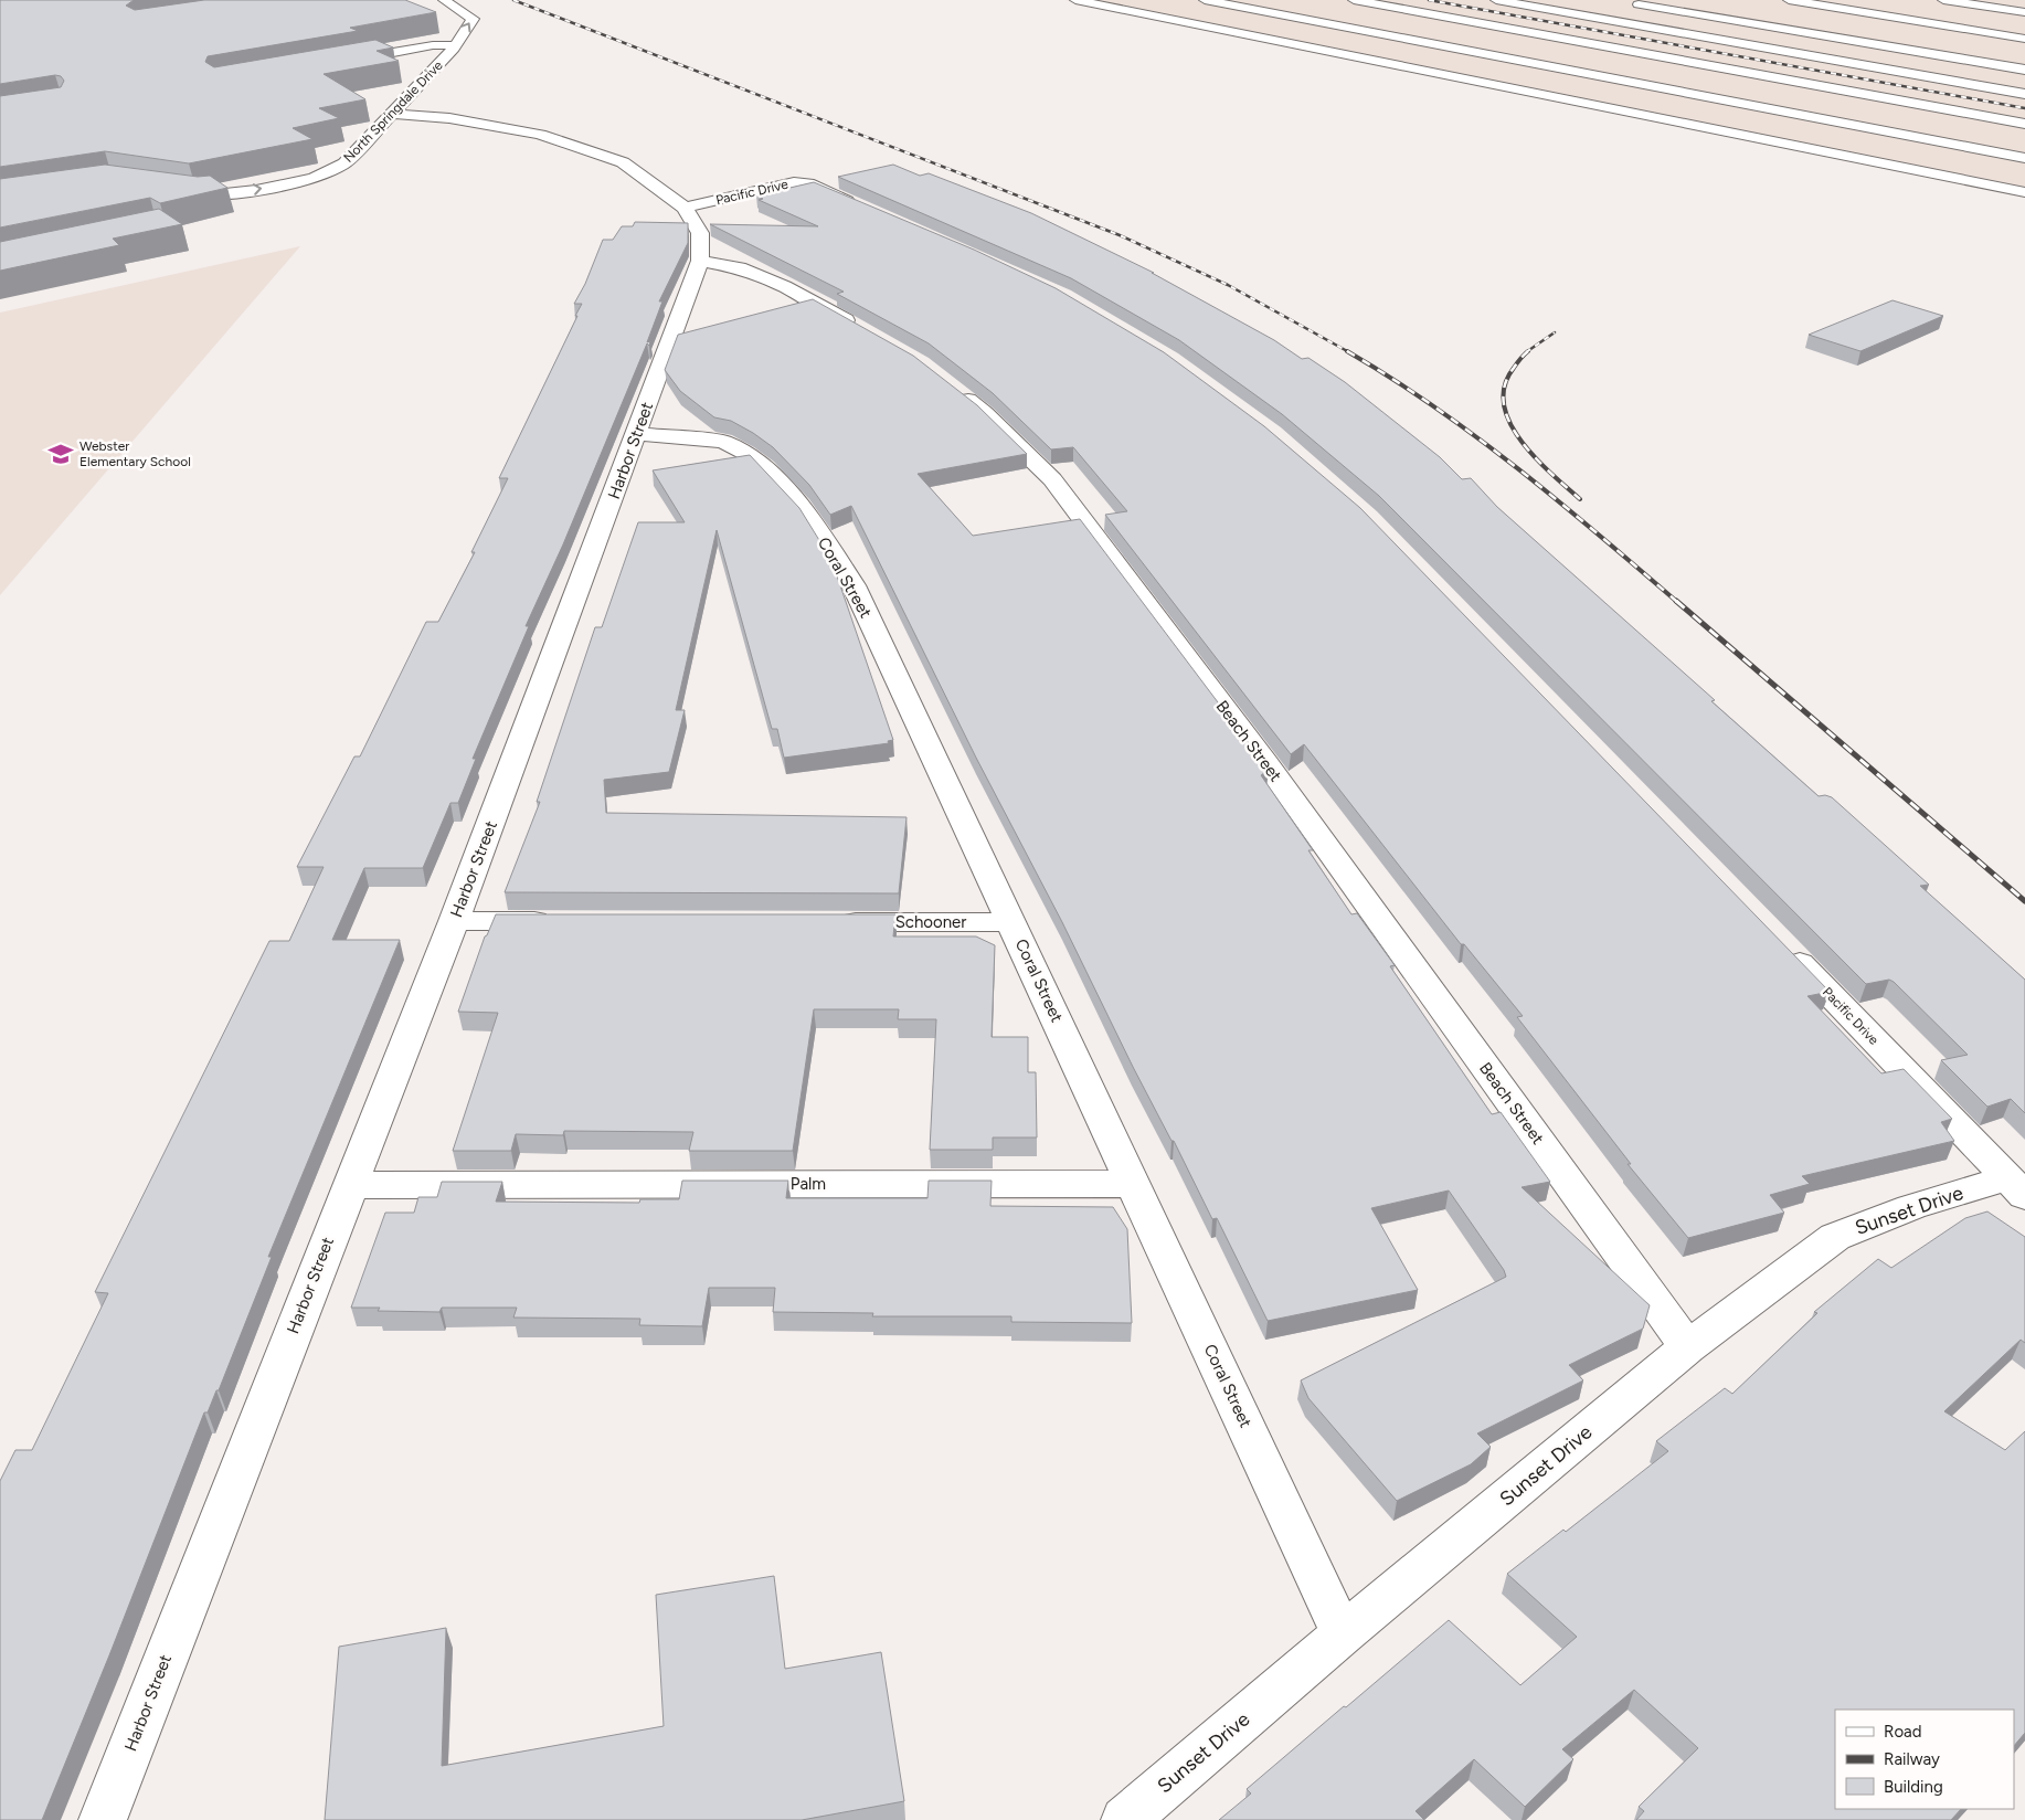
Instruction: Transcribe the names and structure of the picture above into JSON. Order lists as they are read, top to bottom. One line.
{"streets":{"street":["North Springdale Drive","Pacific Drive","Harbor Street","Coral Street","Beach Street","Schooner","Palm","Sunset Drive"]},"crossings":[["North Springdale Drive","Harbor Street"],["Pacific Drive","Harbor Street"],["Pacific Drive","Sunset Drive"],["Harbor Street","Coral Street"],["Harbor Street","Palm"],["Coral Street","Schooner"],["Coral Street","Palm"],["Coral Street","Sunset Drive"],["Beach Street","Sunset Drive"]],"places":{"school or university":["Webster Elementary School"]},"legend":["Road","Railway","Building"]}
